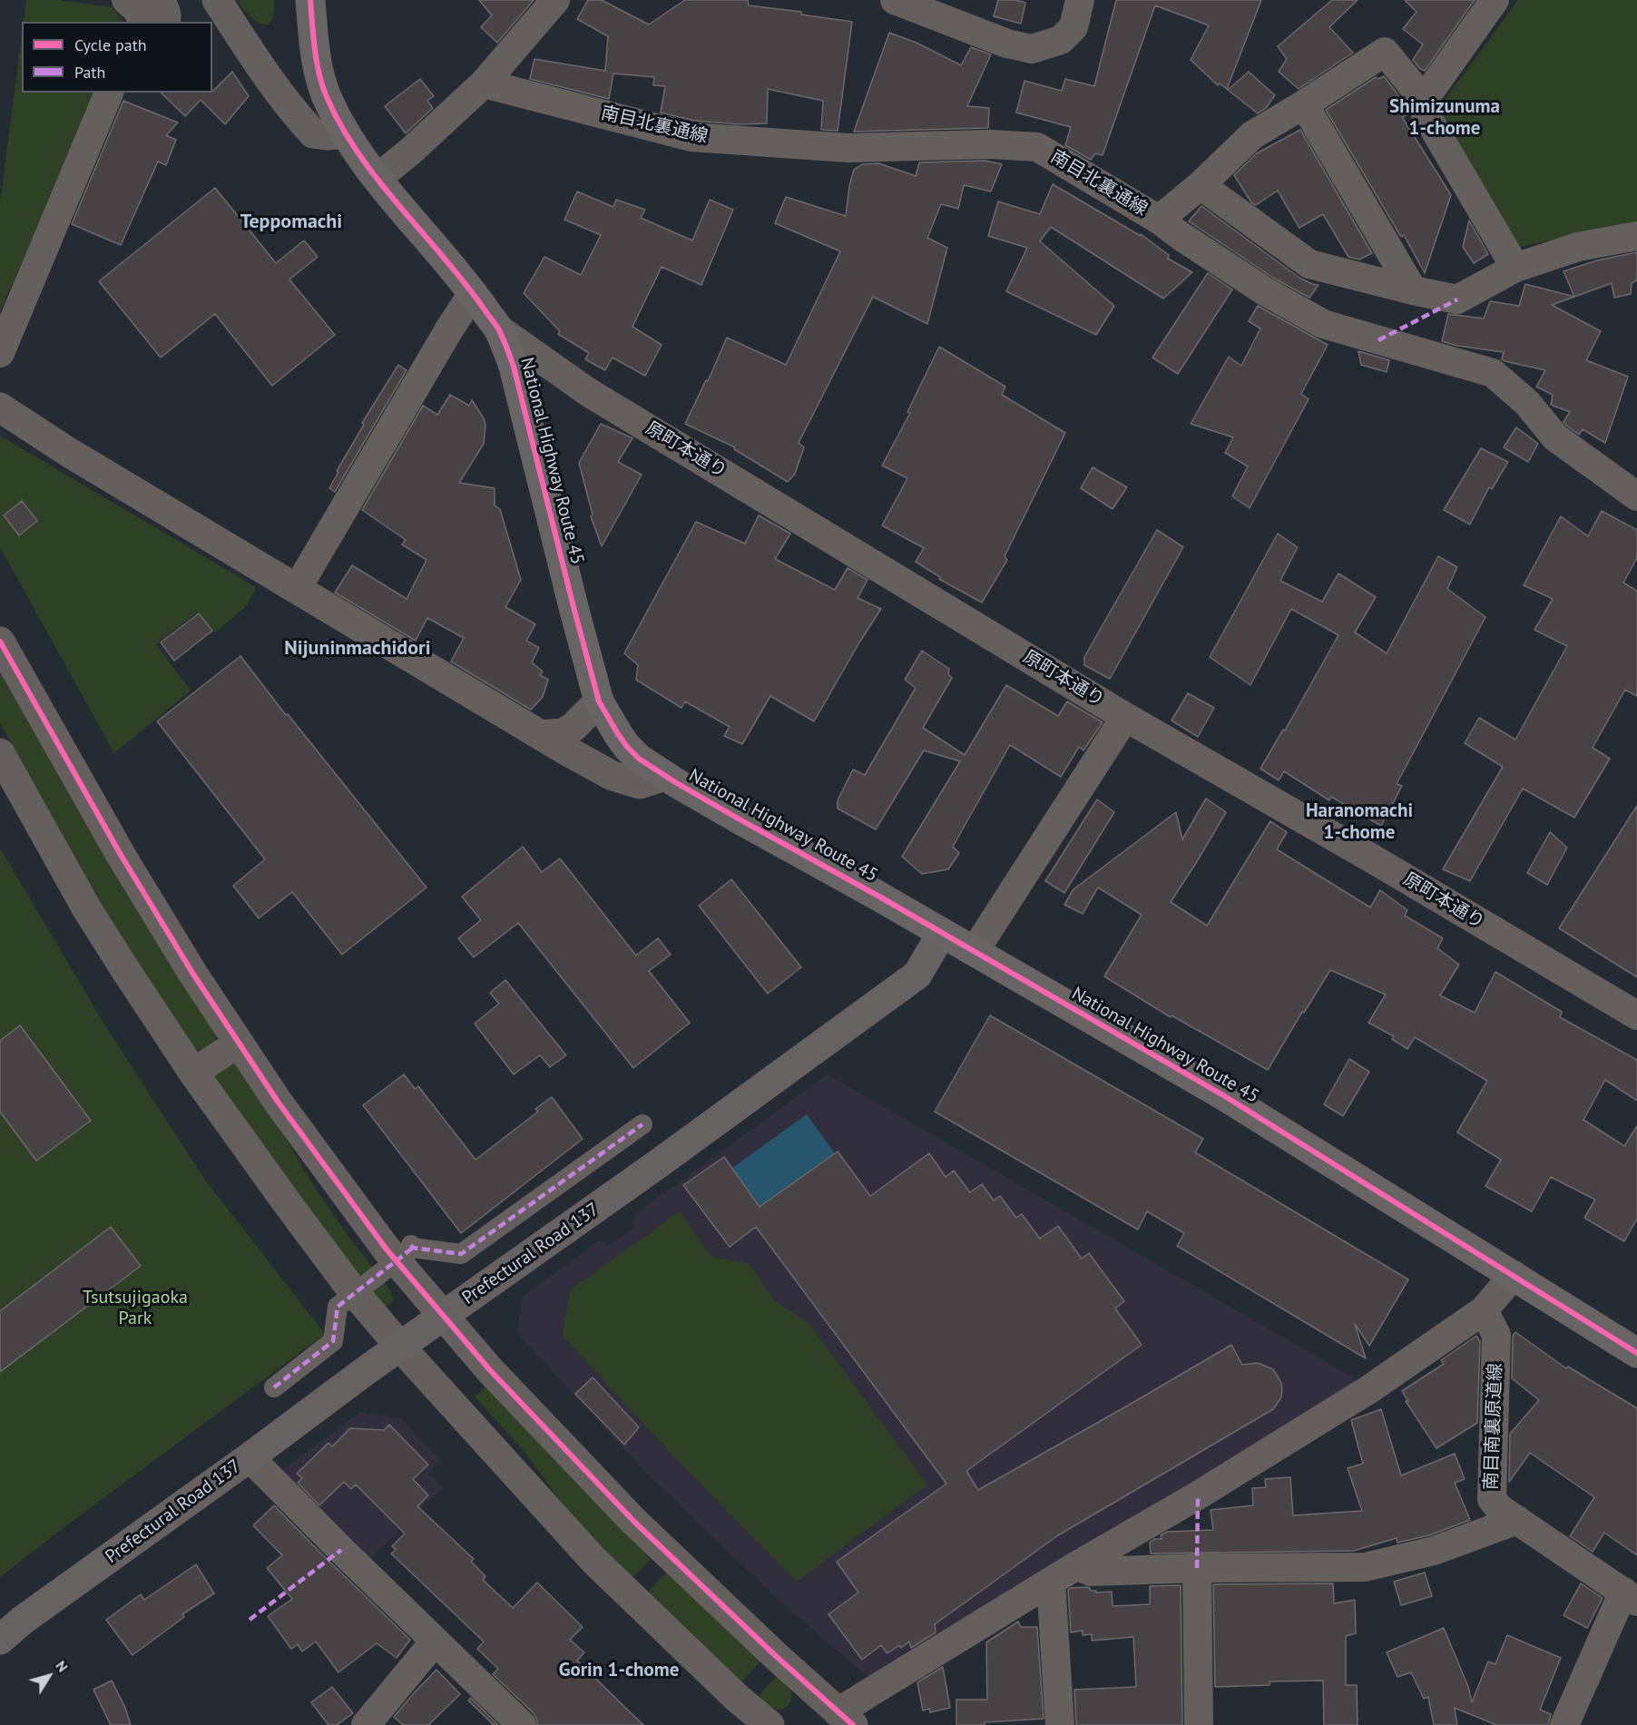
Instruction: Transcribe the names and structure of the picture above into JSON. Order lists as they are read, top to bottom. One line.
{"streets":{"highway":["National Highway Route 45"],"main road":["Prefectural Road 137"],"street":["南目北裏通線","原町本通り","南目南裏原道線"]},"crossings":[["原町本通り","National Highway Route 45"],["National Highway Route 45","Prefectural Road 137"]],"districts":["Shimizunuma 1-chome","Teppomachi","Nijuninmachidori","Haranomachi 1-chome","Gorin 1-chome"],"parks":["Tsutsujigaoka Park"],"legend":["Cycle path","Path"],"north":"top right"}
